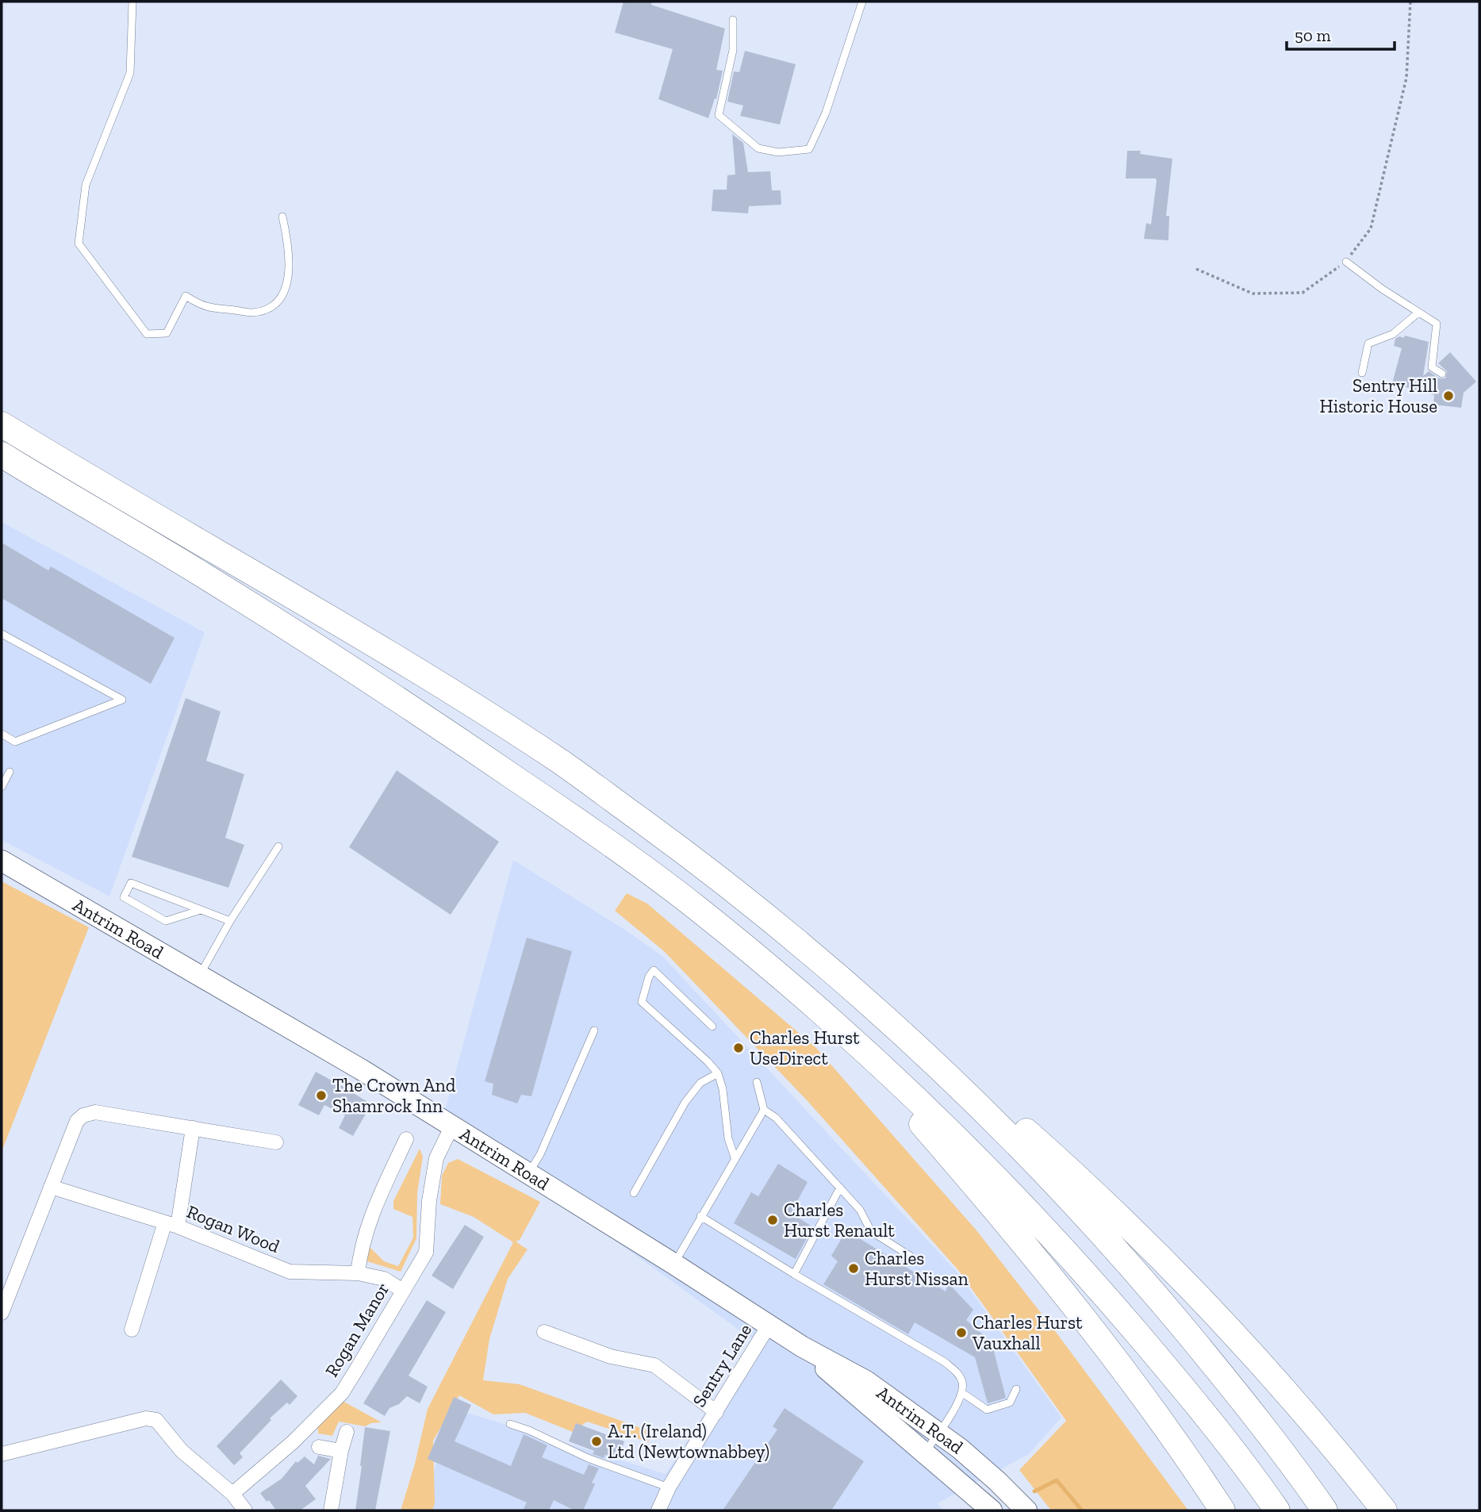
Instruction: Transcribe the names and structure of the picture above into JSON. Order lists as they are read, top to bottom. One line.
{"streets":{"main road":["Antrim Road"],"street":["Rogan Wood","Rogan Manor","Sentry Lane"]},"crossings":[["Antrim Road","Rogan Manor"],["Antrim Road","Sentry Lane"],["Rogan Wood","Rogan Manor"]],"places":["Sentry Hill Historic House","Charles Hurst UseDirect","The Crown And Shamrock Inn","Charles Hurst Renault","Charles Hurst Nissan","Charles Hurst Vauxhall","A.T. (Ireland) Ltd (Newtownabbey)"],"scale_bar":"50 m"}
